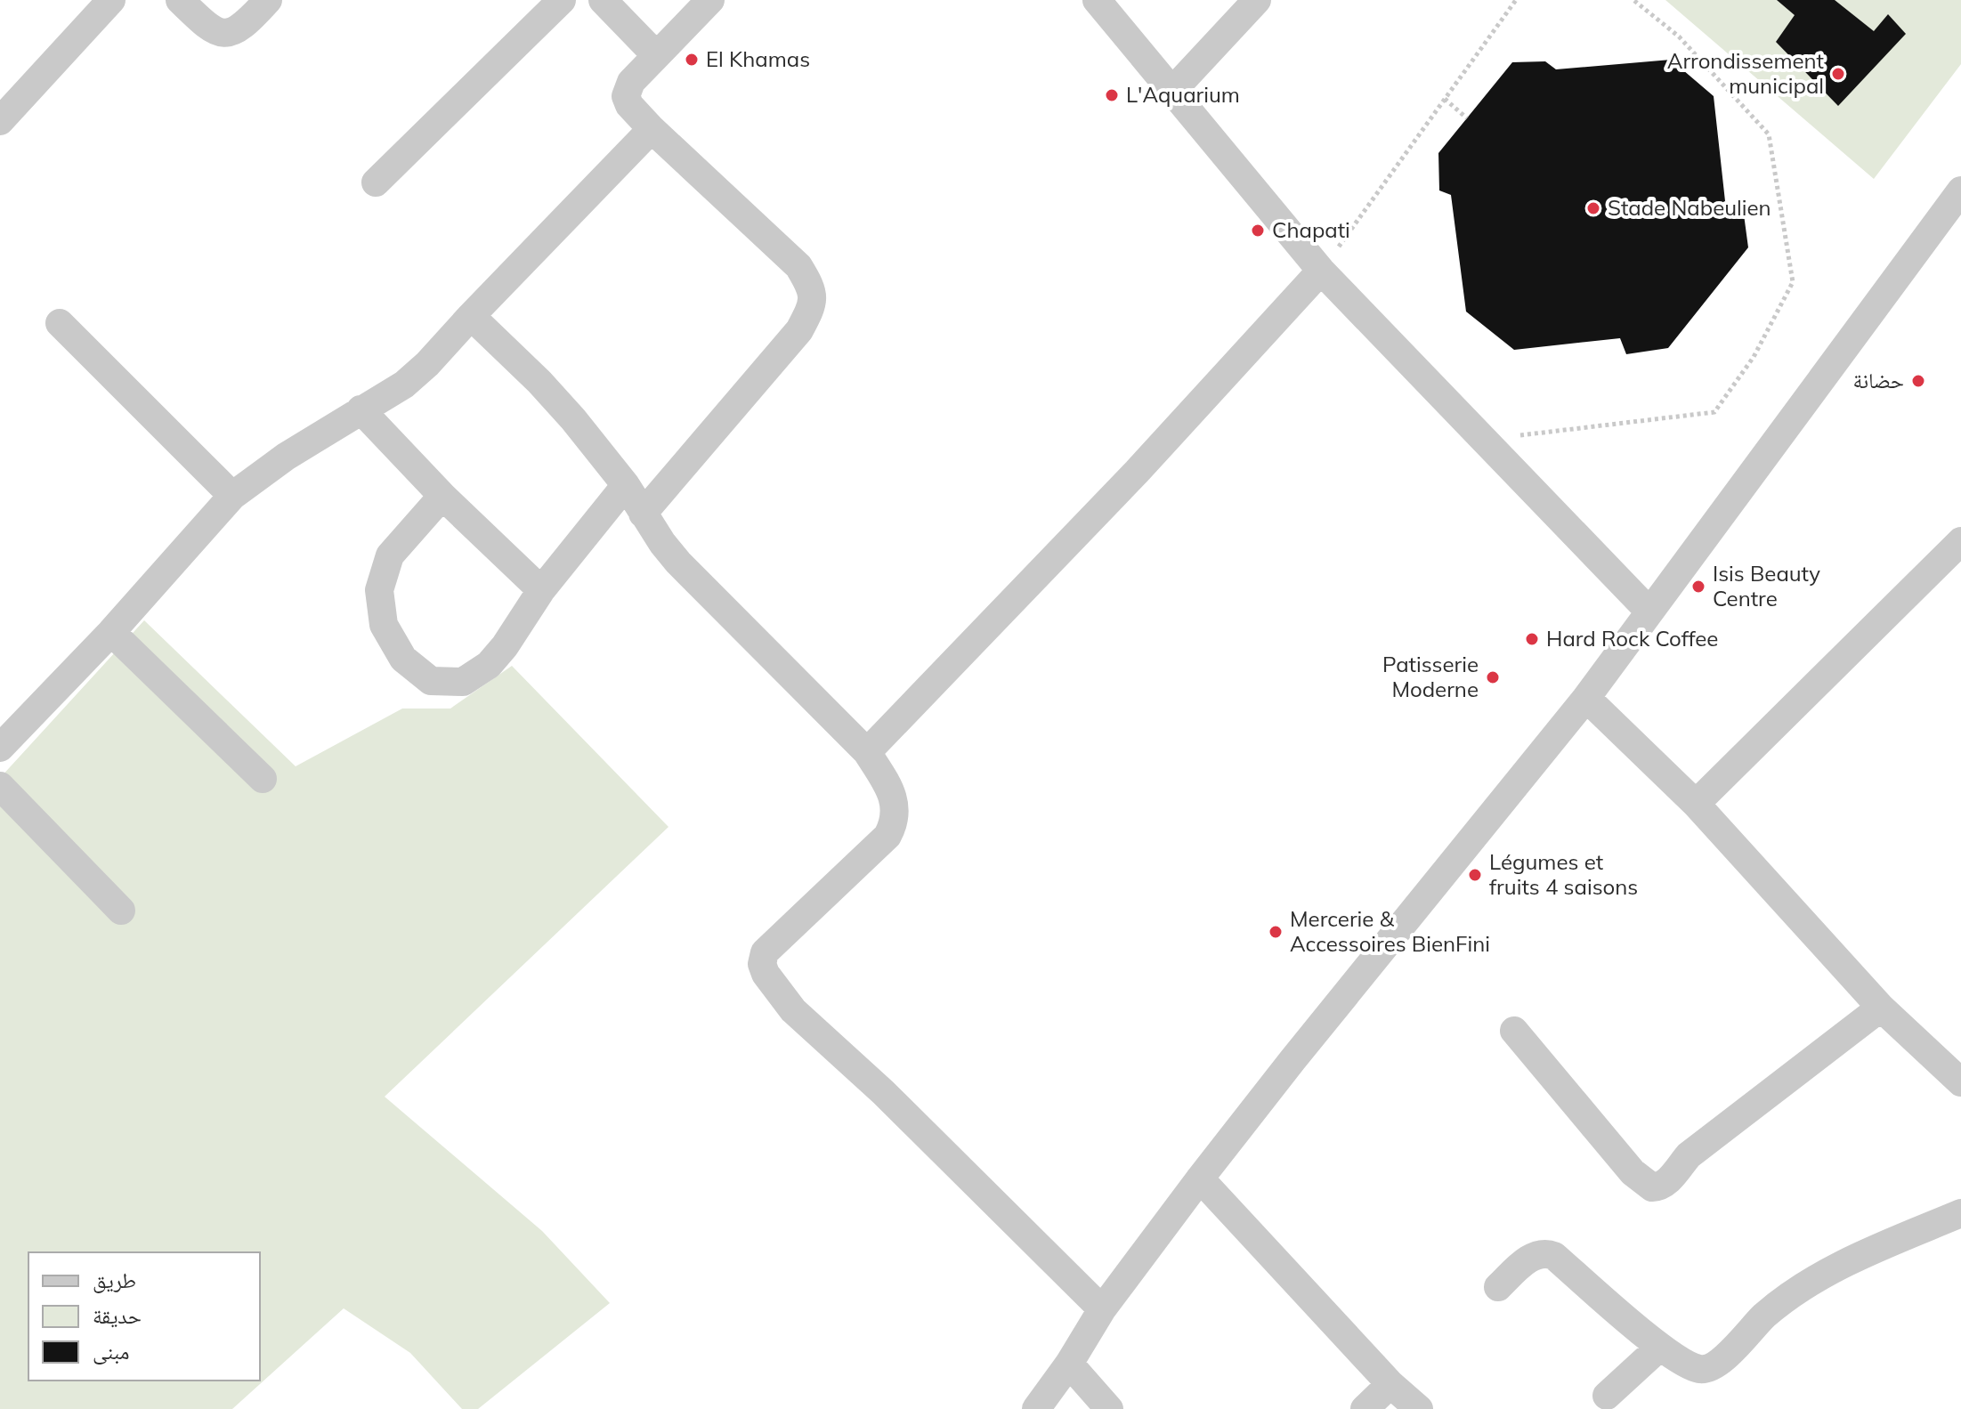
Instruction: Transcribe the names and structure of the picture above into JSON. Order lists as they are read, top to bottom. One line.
{"places":["El Khamas","Arrondissement municipal","L'Aquarium","Stade Nabeulien","Chapati","حضانة","Isis Beauty Centre","Hard Rock Coffee","Patisserie Moderne","Légumes et fruits 4 saisons","Mercerie & Accessoires BienFini"],"legend":["طريق","حديقة","مبنى"]}
